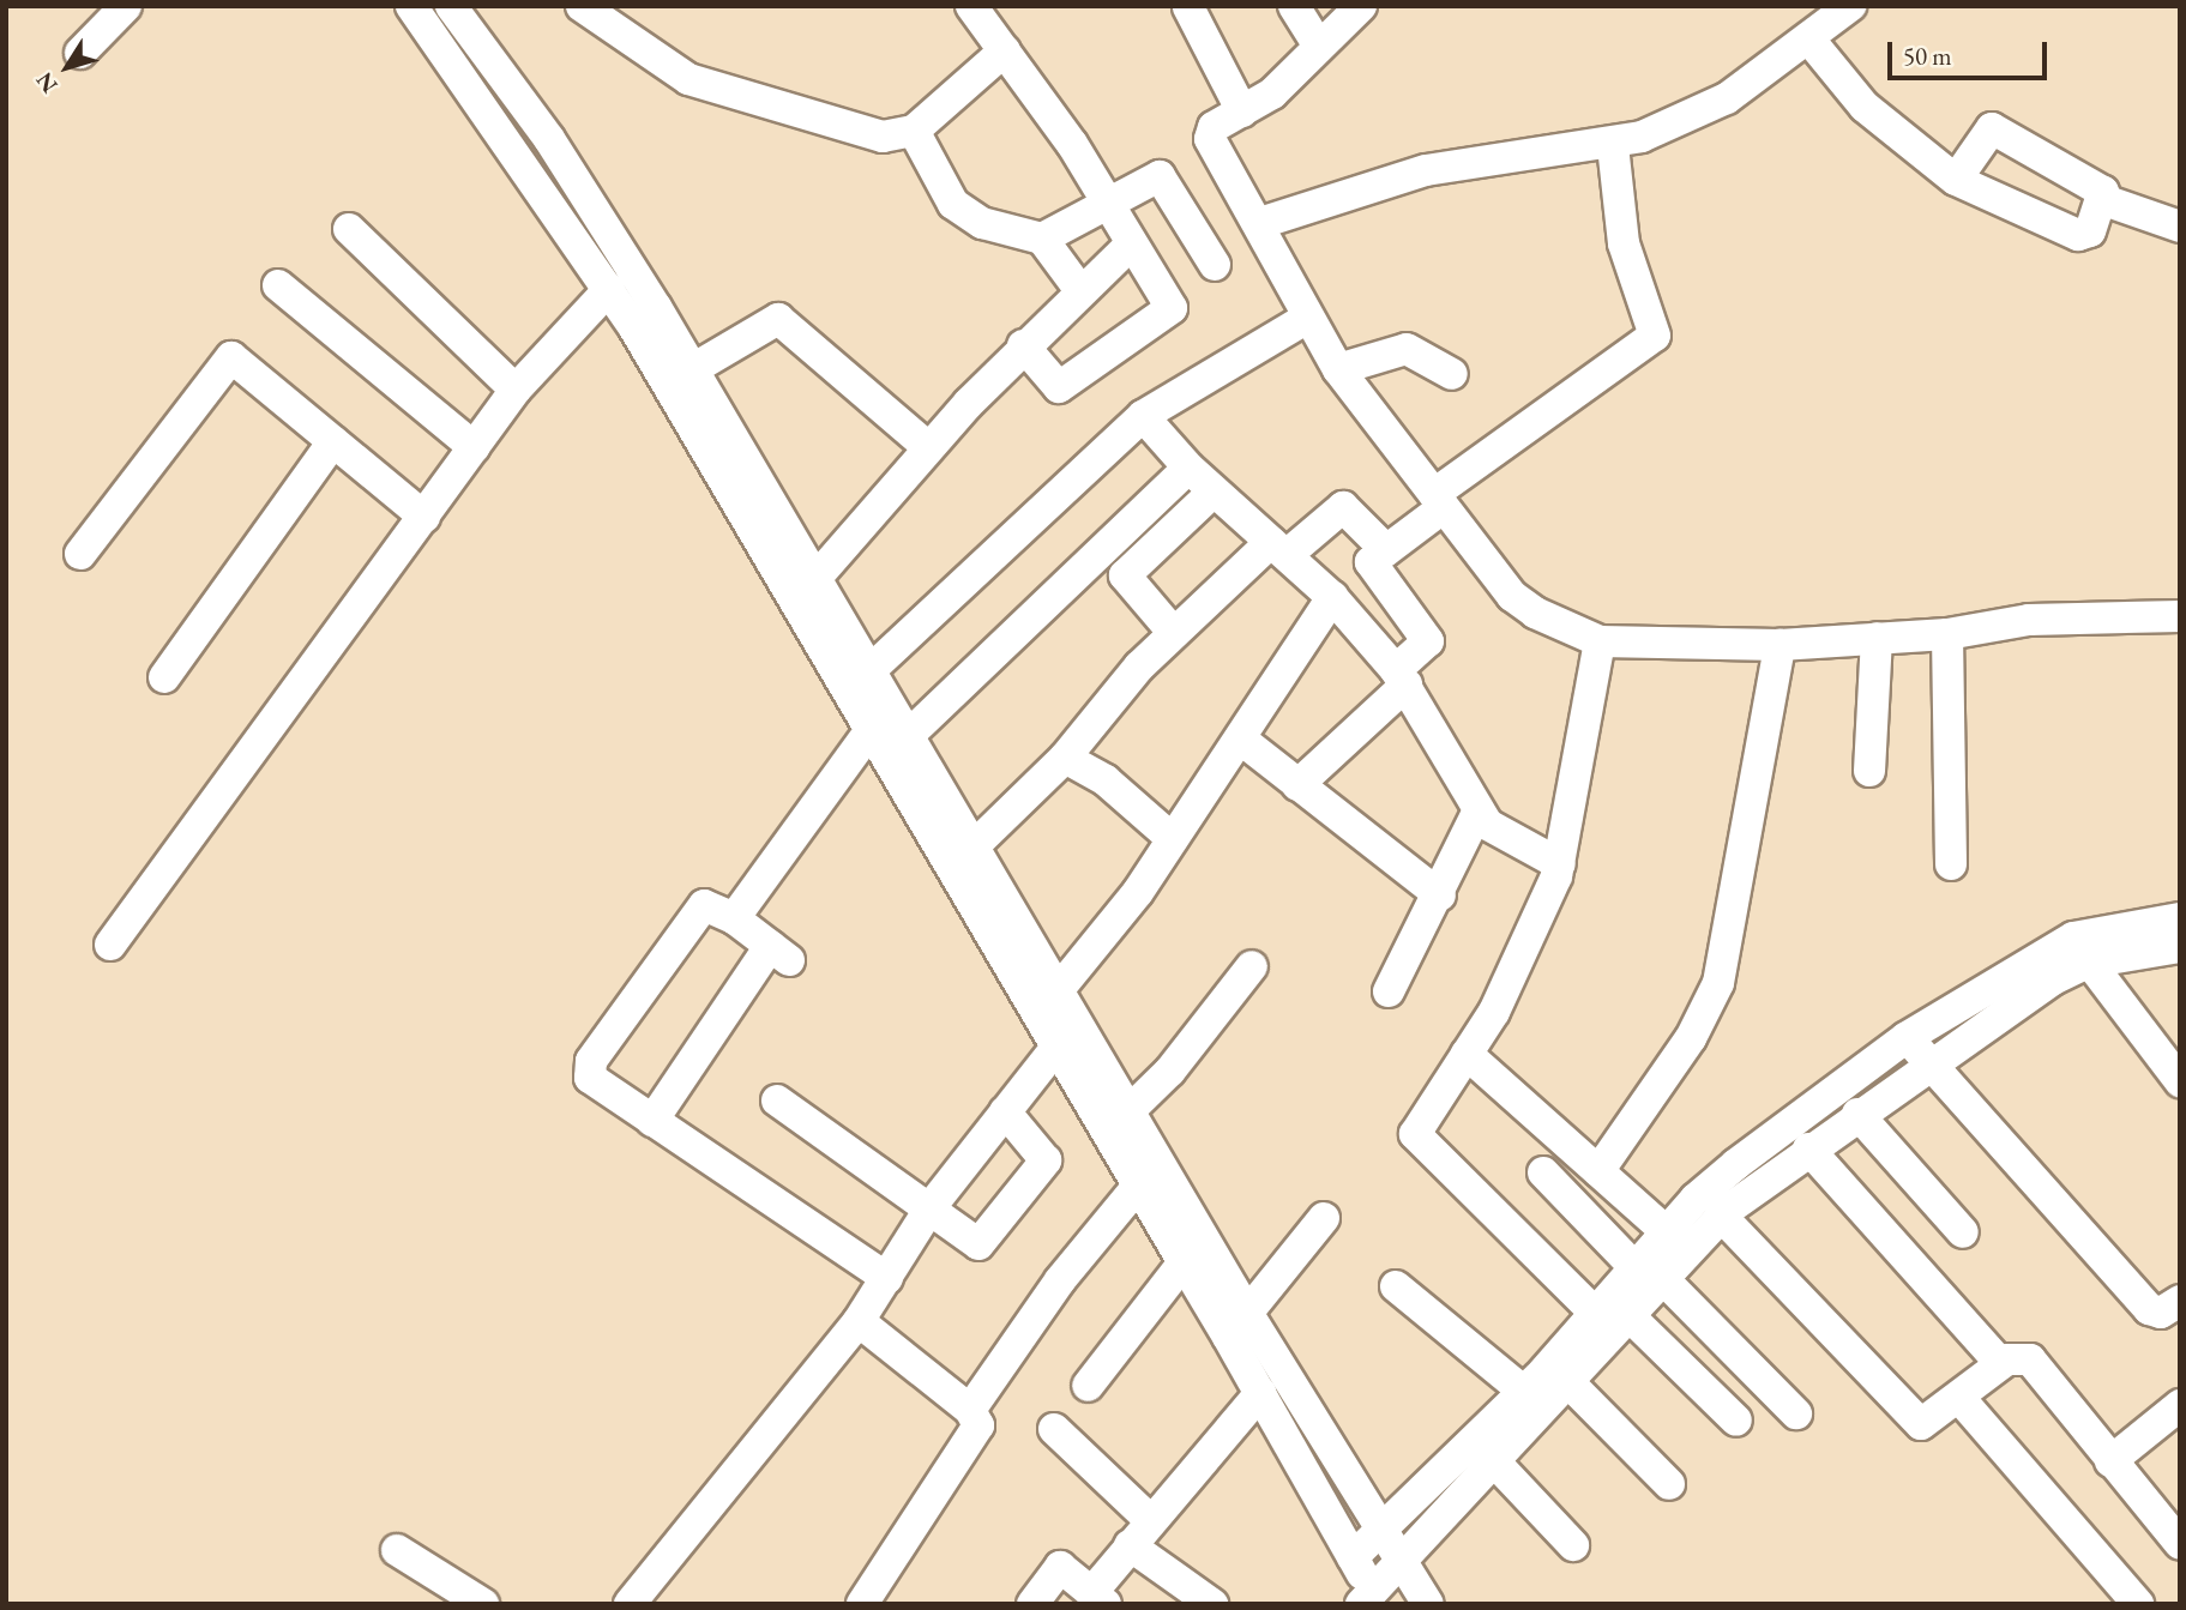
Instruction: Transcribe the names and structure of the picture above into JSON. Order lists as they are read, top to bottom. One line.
{"scale_bar":"50 m","north":"bottom left"}
